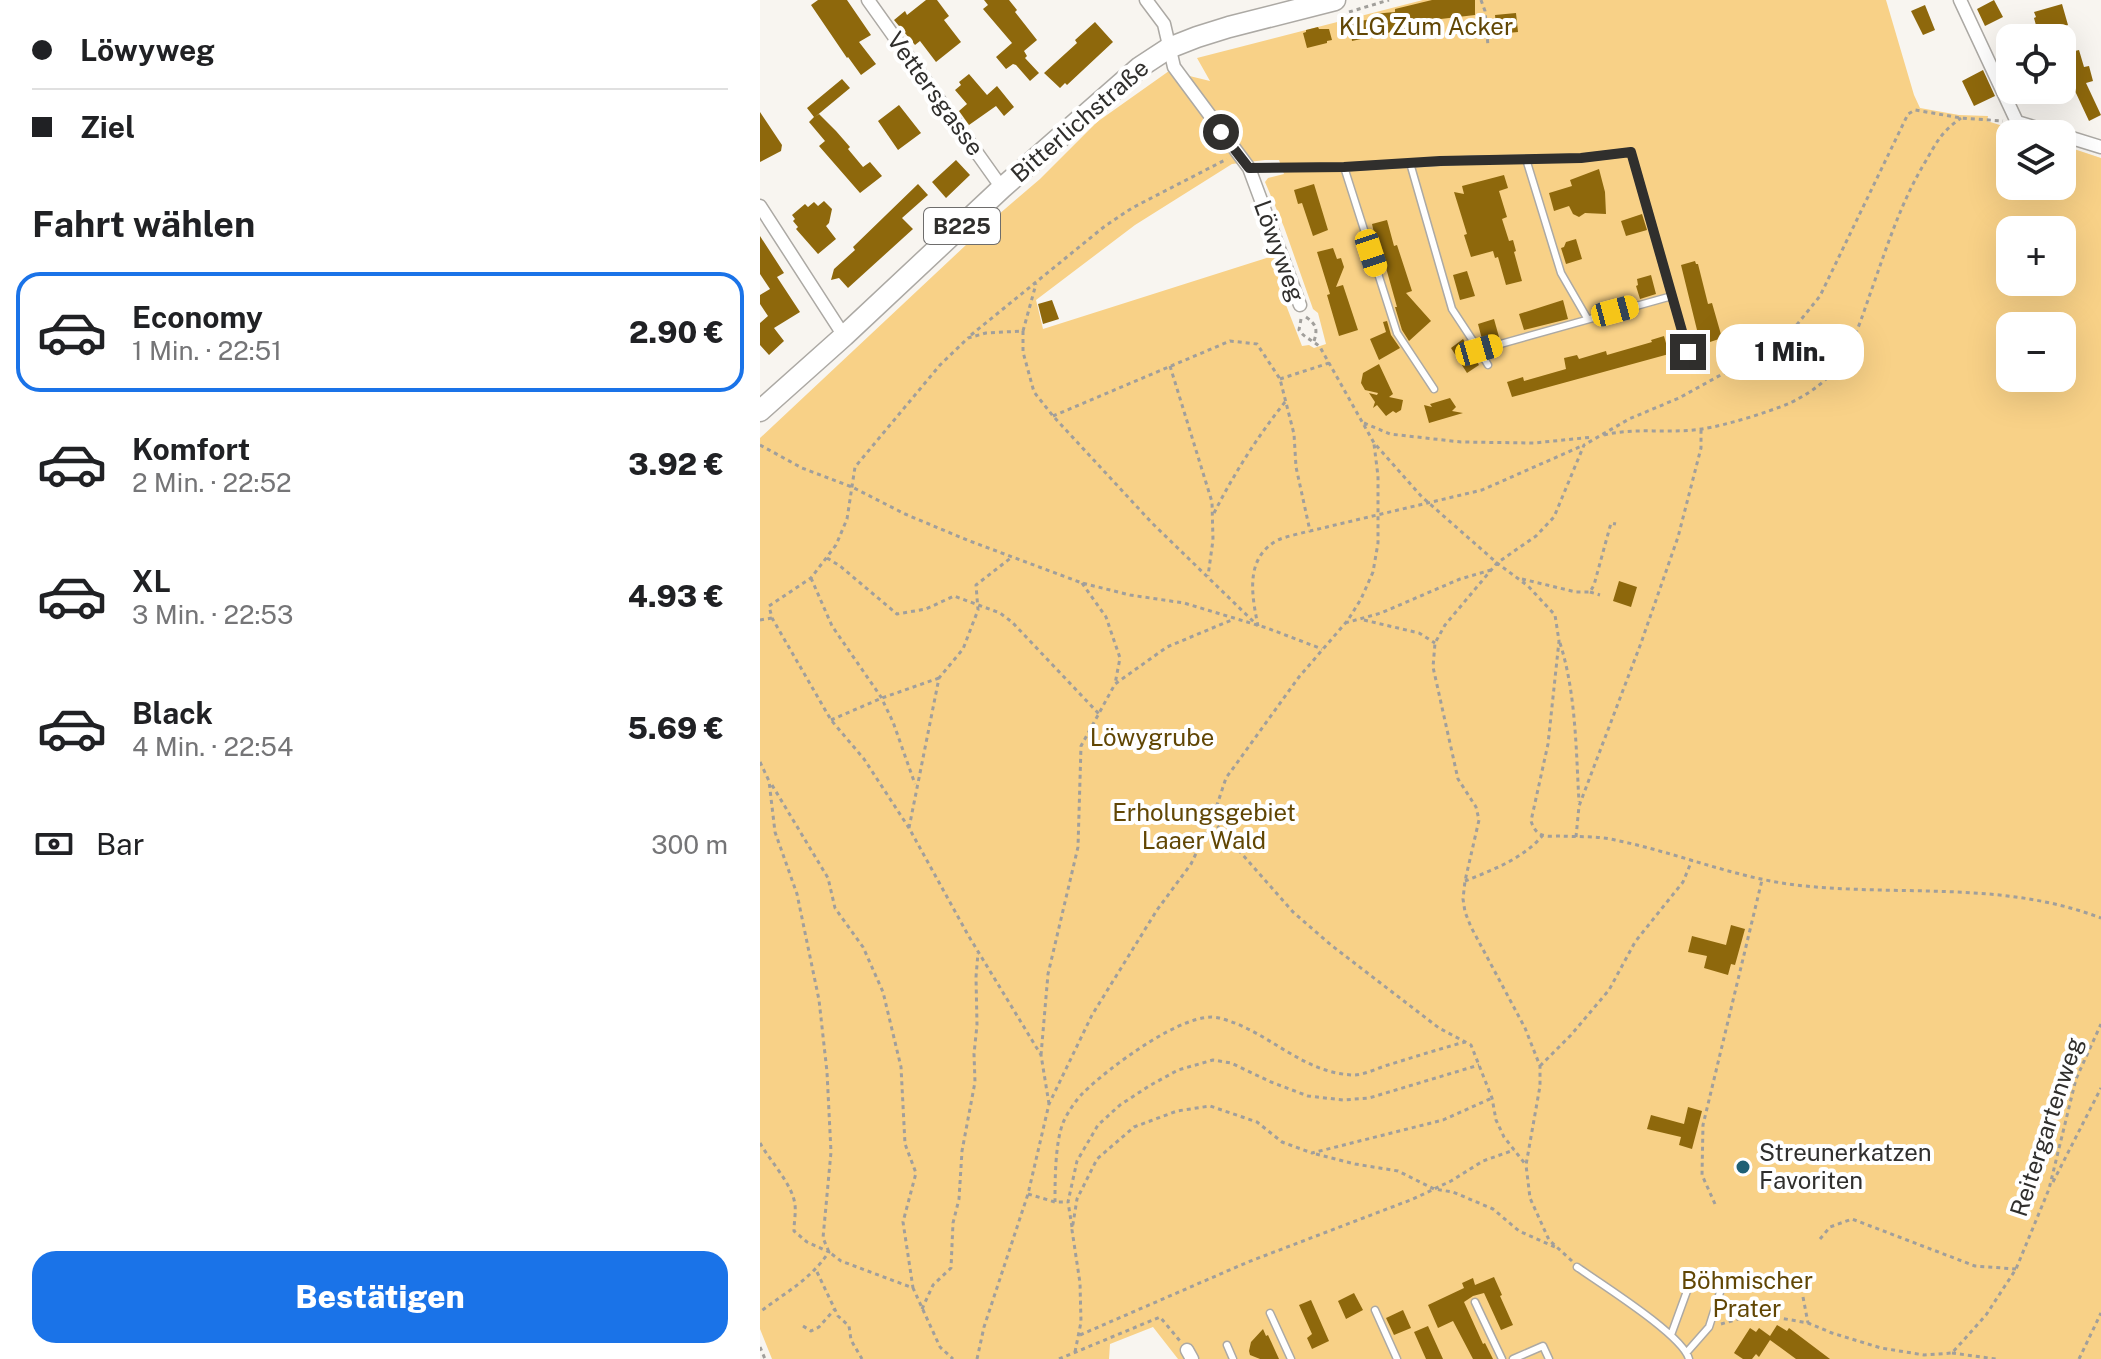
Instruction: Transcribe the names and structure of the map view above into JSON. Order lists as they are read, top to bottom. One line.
{"streets":{"main road":["Bitterlichstraße","B225"],"street":["Vettersgasse","Löwyweg"],"path":["Reitergartenweg"]},"crossings":[["Vettersgasse","Bitterlichstraße"],["Bitterlichstraße","Löwyweg"]],"parks":["KLG Zum Acker","Löwygrube","Erholungsgebiet Laaer Wald","Böhmischer Prater"],"places":["Streunerkatzen Favoriten"],"page":{"banner":["Löwyweg","Ziel"],"map_buttons":["+","−"],"heading":"Fahrt wählen","list":[{"name":"Economy","note":"1 Min. · 22:51","value":"2.90 €"},{"name":"Komfort","note":"2 Min. · 22:52","value":"3.92 €"},{"name":"XL","note":"3 Min. · 22:53","value":"4.93 €"},{"name":"Black","note":"4 Min. · 22:54","value":"5.69 €"}],"bubble":"1 Min.","pay":["Bar","300 m"],"buttons":"Bestätigen"}}
